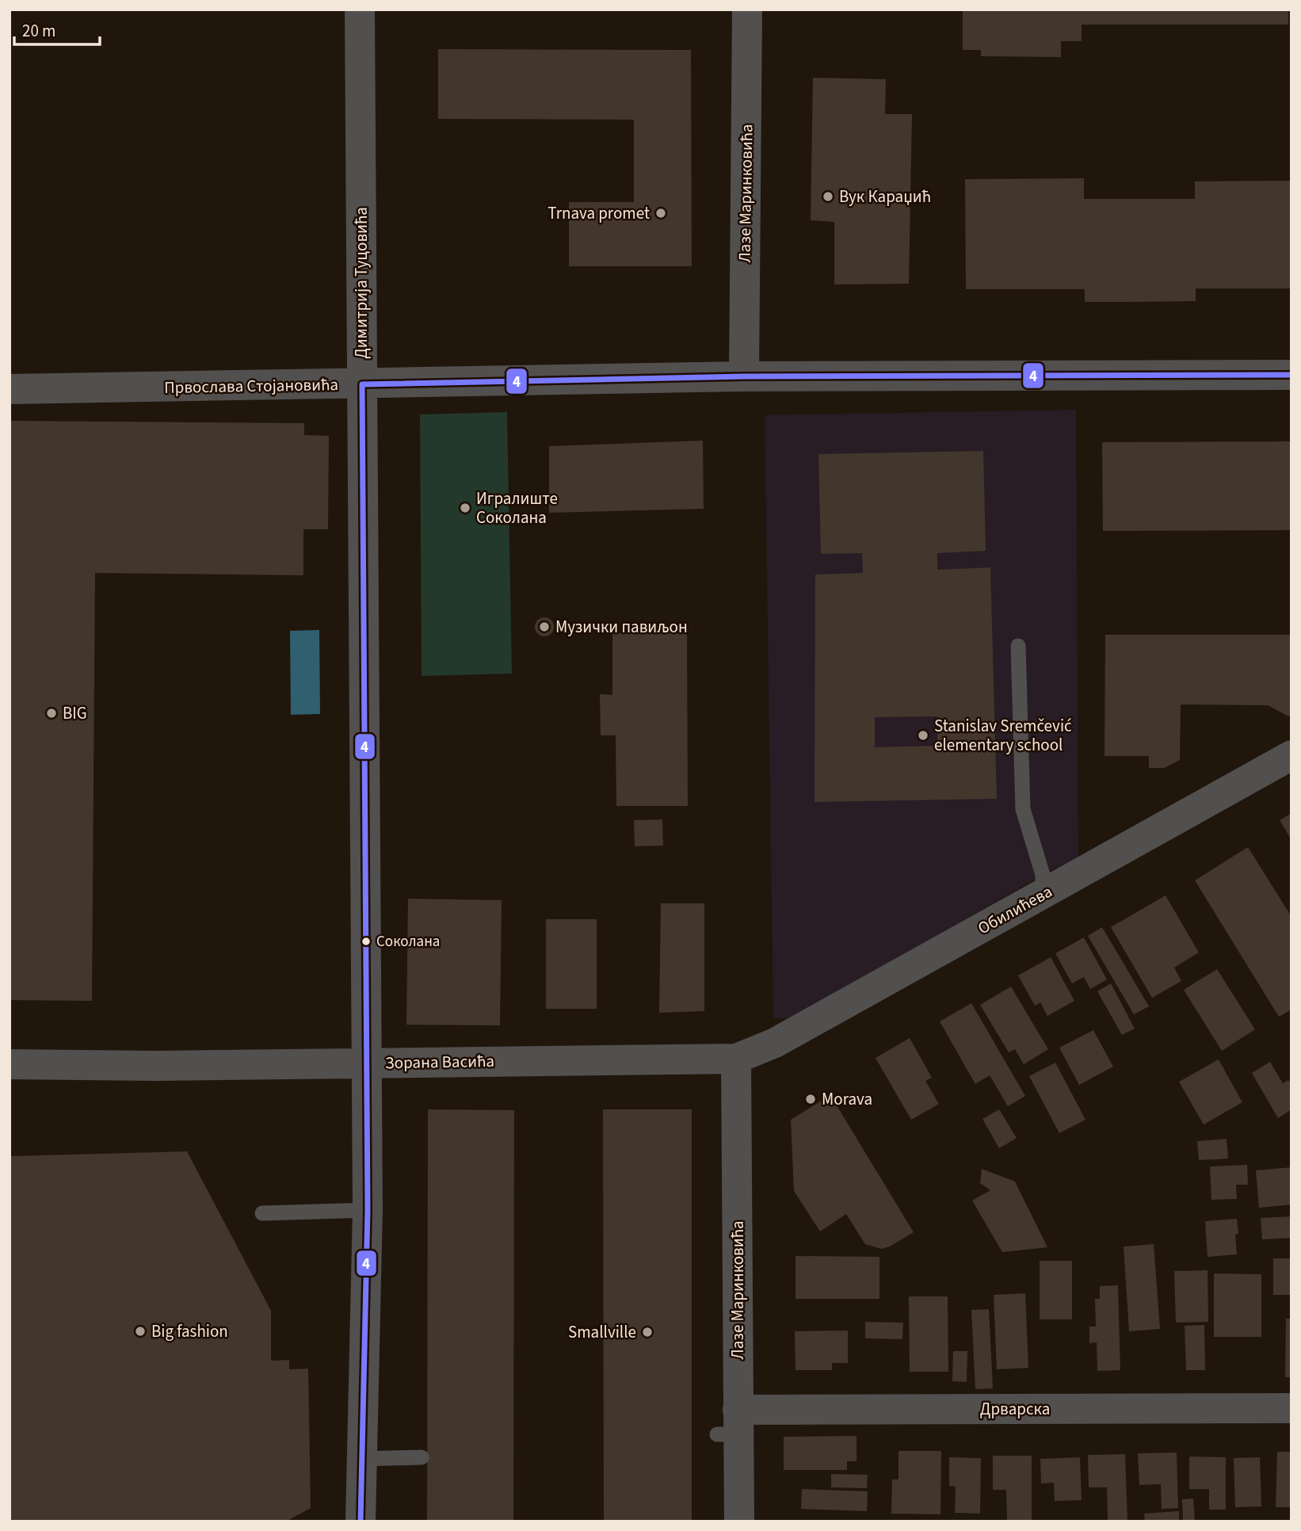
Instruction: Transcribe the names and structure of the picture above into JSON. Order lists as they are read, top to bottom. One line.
{"streets":{"street":["Лазе Маринковића","Димитрија Туцовића","Првослава Стојановића","Обилићева","Зорана Васића","Дрварска"]},"crossings":[["Лазе Маринковића","Првослава Стојановића"],["Лазе Маринковића","Обилићева"],["Лазе Маринковића","Зорана Васића"],["Лазе Маринковића","Дрварска"],["Димитрија Туцовића","Првослава Стојановића"],["Димитрија Туцовића","Зорана Васића"],["Обилићева","Зорана Васића"]],"places":["Вук Караџић","Trnava promet","Игралиште Соколана","Музички павиљон","BIG","Stanislav Sremčević elementary school","Соколана","Morava","Big fashion","Smallville"],"lines":["transit line 4"],"scale_bar":"20 m"}
